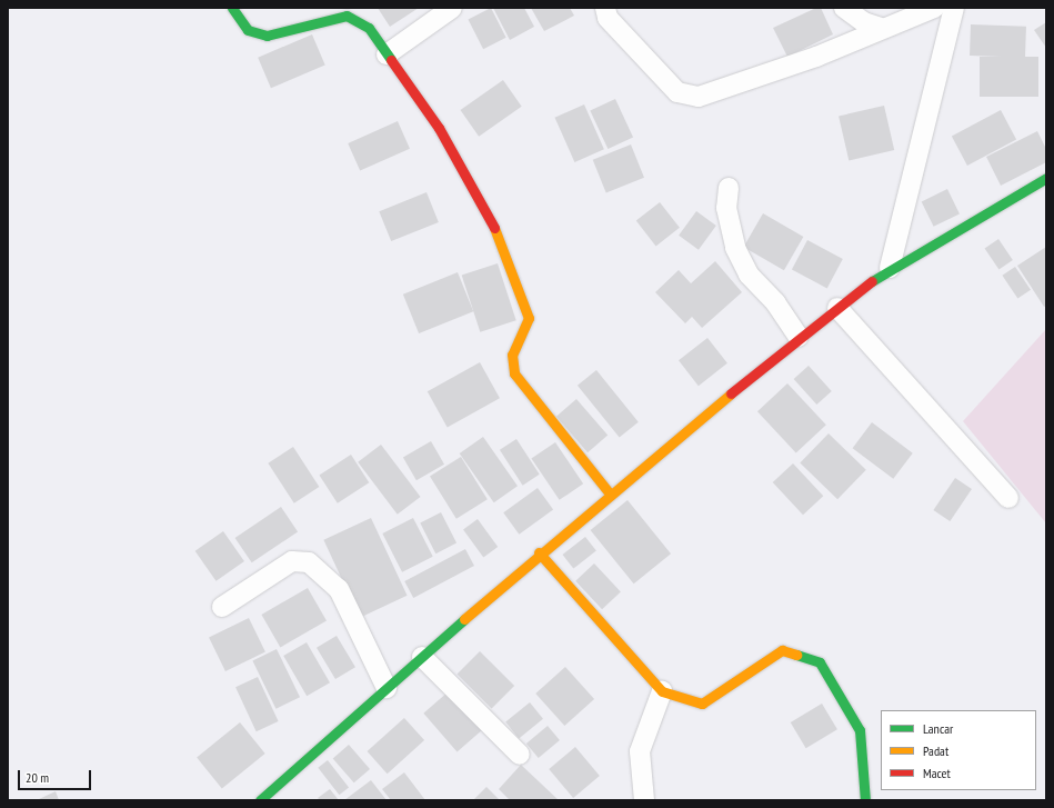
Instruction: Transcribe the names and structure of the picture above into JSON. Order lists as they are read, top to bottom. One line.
{"legend":["Lancar","Padat","Macet"],"scale_bar":"20 m"}
